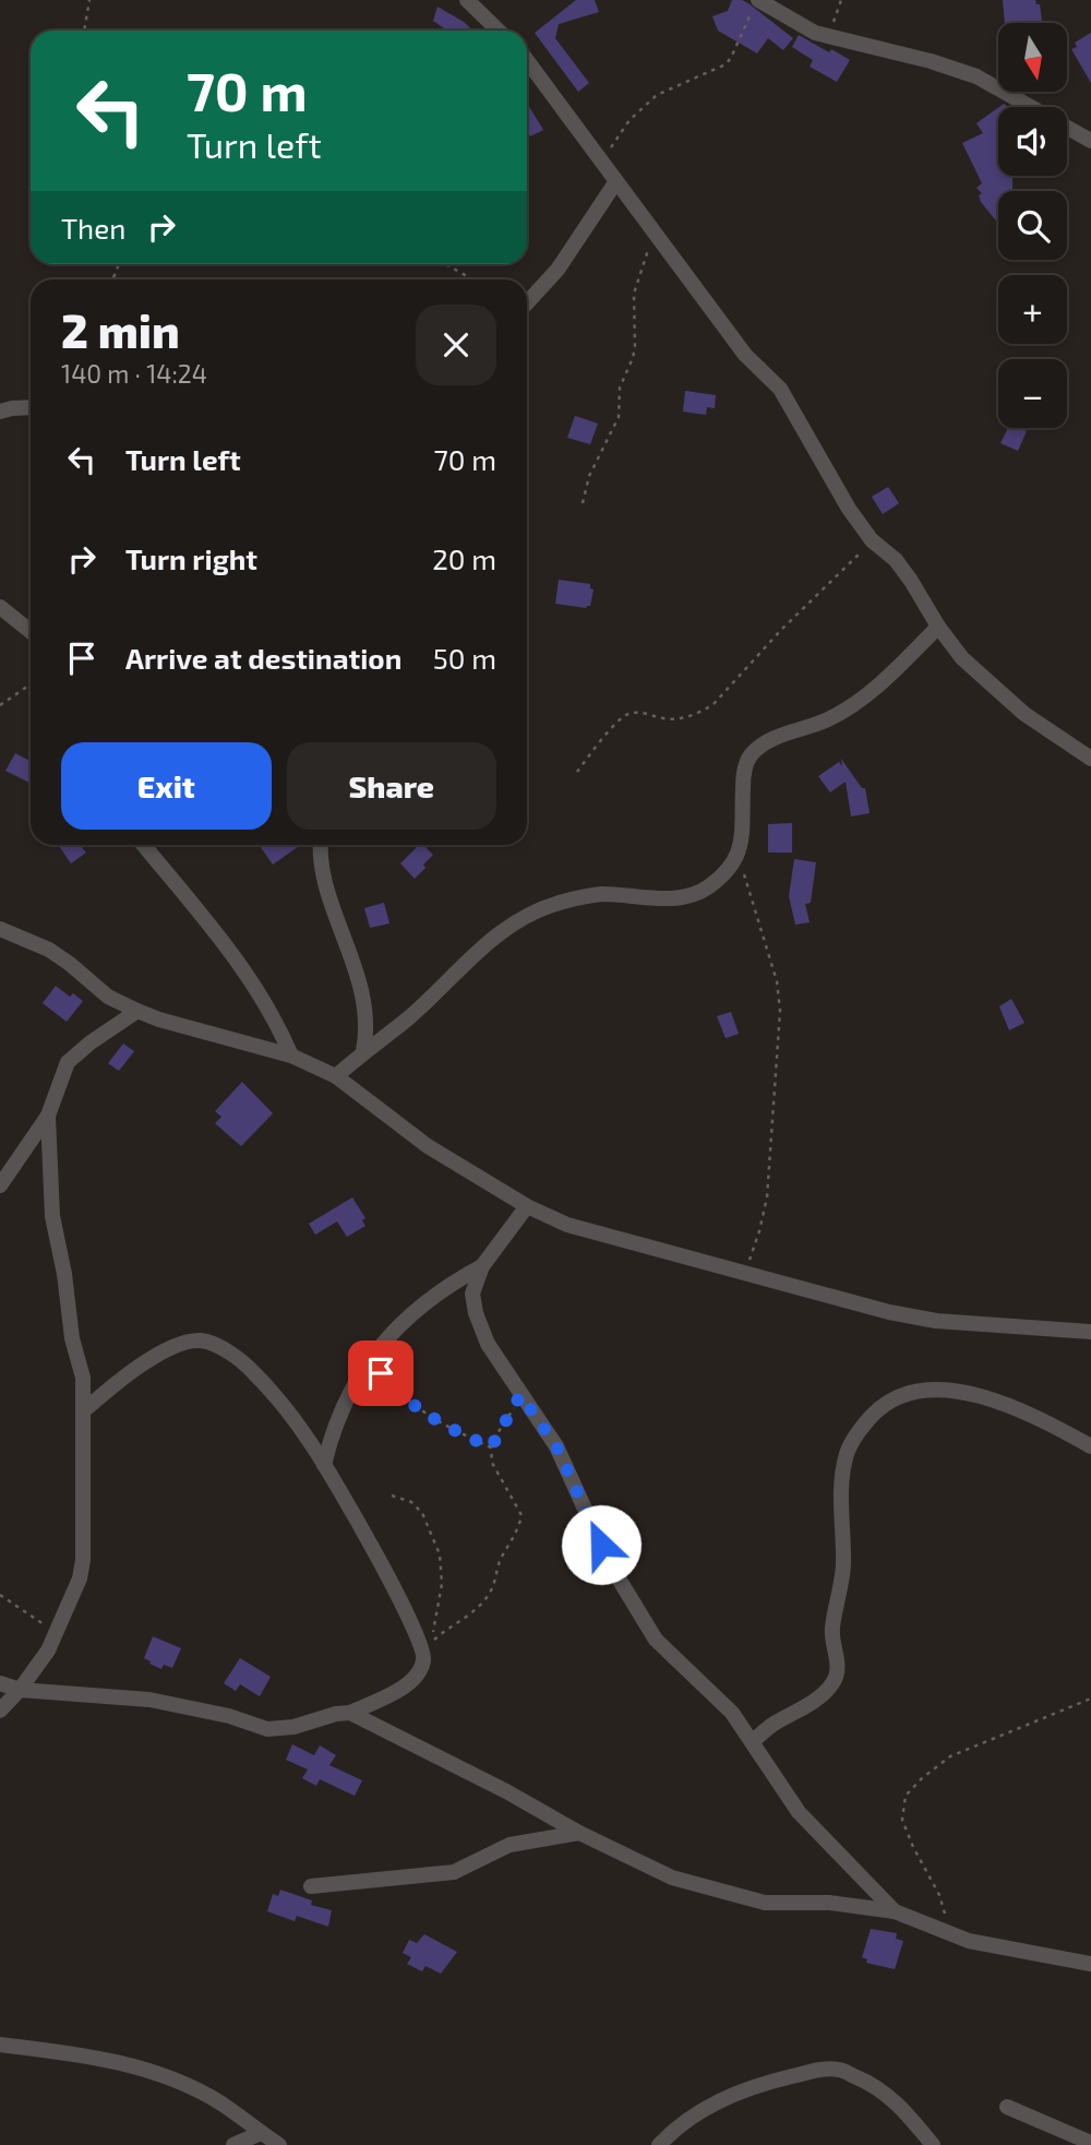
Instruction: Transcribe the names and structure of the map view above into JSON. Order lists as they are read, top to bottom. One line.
{"north":"bottom","page":{"map_buttons":["+","−"],"turn":["70 m","Turn left"],"then":"Then","heading":["2 min","140 m · 14:24"],"list":[{"name":"Turn left","value":"70 m"},{"name":"Turn right","value":"20 m"},{"name":"Arrive at destination","value":"50 m"}],"buttons":["Exit","Share"]}}
